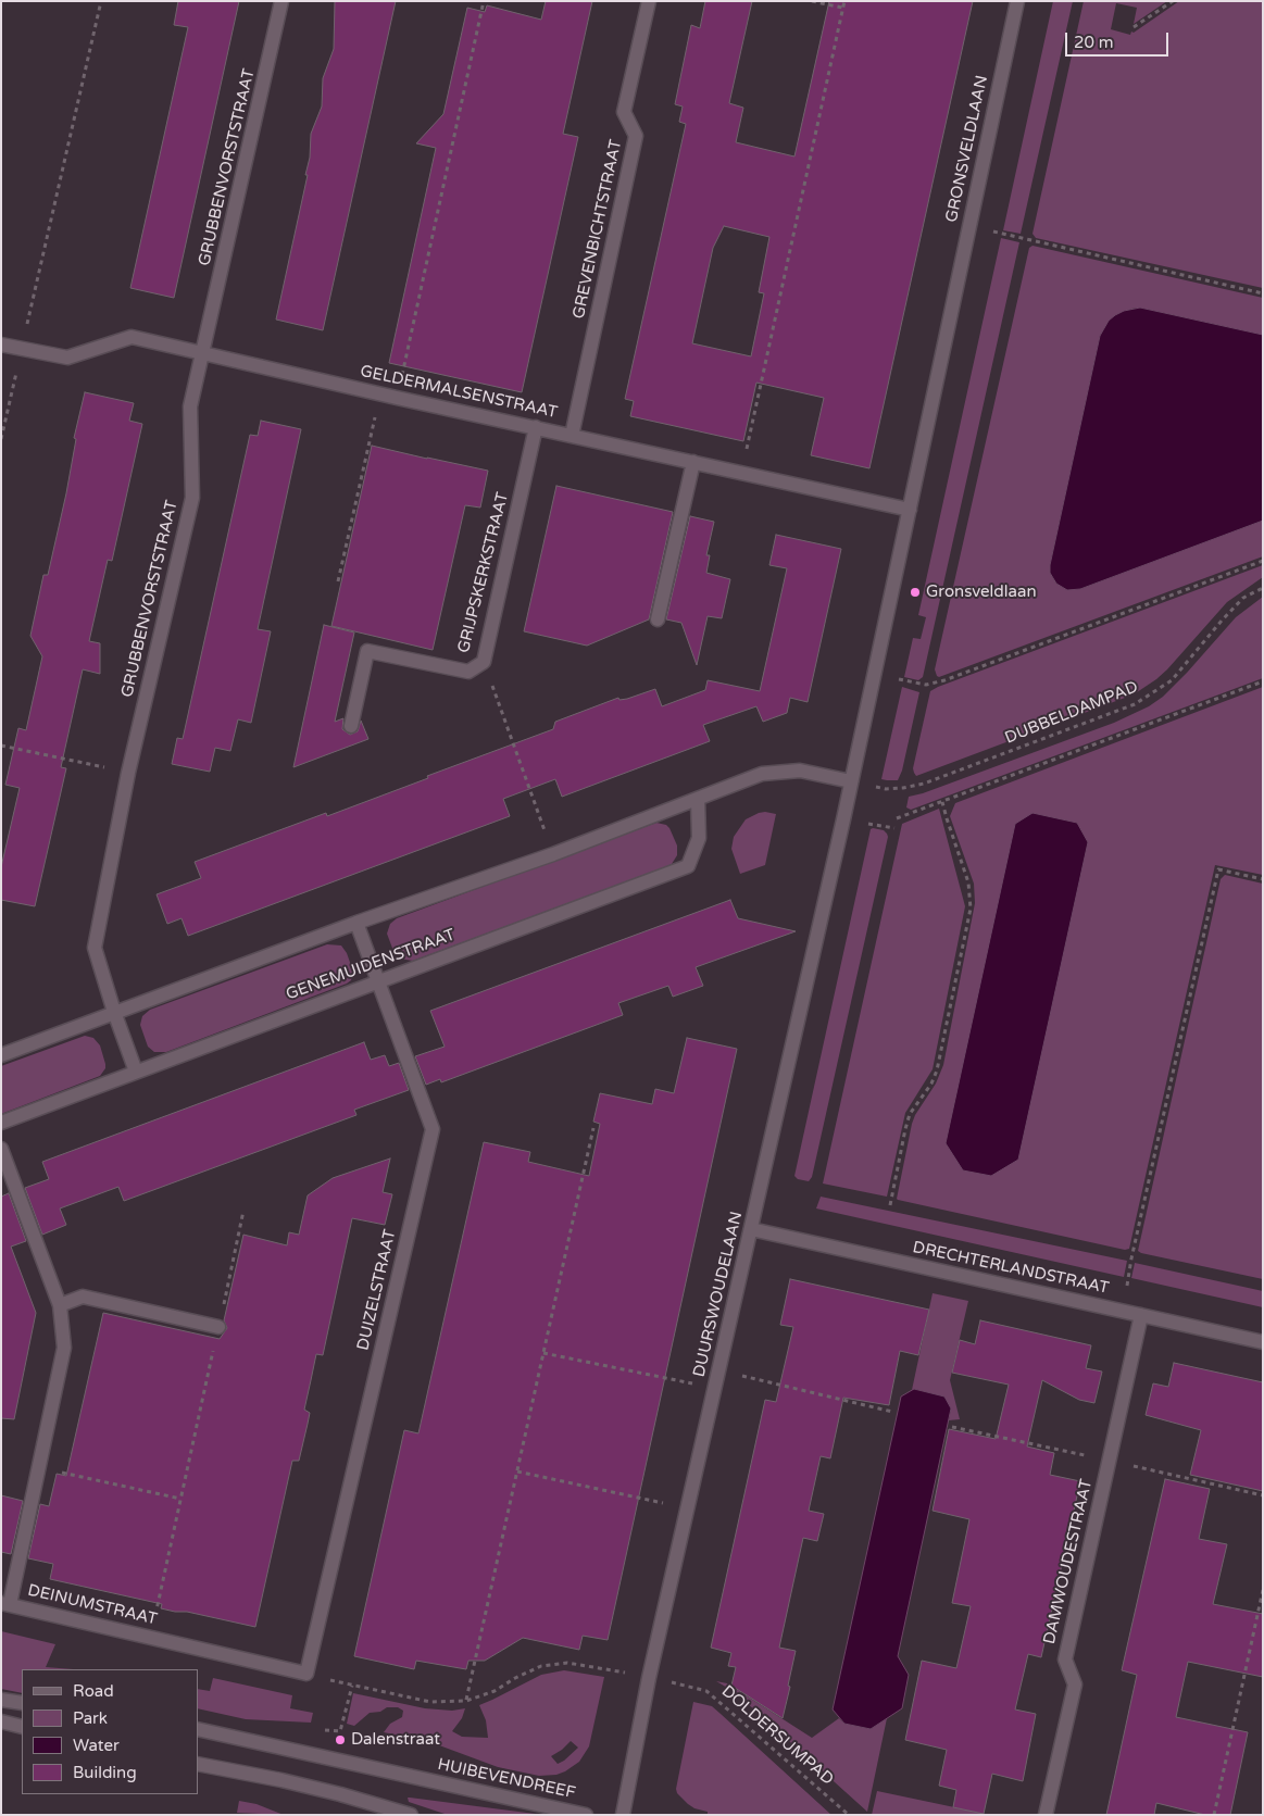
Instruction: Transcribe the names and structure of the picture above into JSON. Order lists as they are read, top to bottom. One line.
{"streets":{"street":["GRONSVELDLAAN","GRUBBENVORSTSTRAAT","GREVENBICHTSTRAAT","GELDERMALSENSTRAAT","GRIJPSKERKSTRAAT","GENEMUIDENSTRAAT","DRECHTERLANDSTRAAT","DUIZELSTRAAT","DUURSWOUDELAAN","DAMWOUDESTRAAT","DEINUMSTRAAT","HUIBEVENDREEF"],"path":["DUBBELDAMPAD","DOLDERSUMPAD"]},"crossings":[["GRONSVELDLAAN","GELDERMALSENSTRAAT"],["GRONSVELDLAAN","DUBBELDAMPAD"],["GRONSVELDLAAN","DUURSWOUDELAAN"],["GRUBBENVORSTSTRAAT","GELDERMALSENSTRAAT"],["GRUBBENVORSTSTRAAT","GENEMUIDENSTRAAT"],["GREVENBICHTSTRAAT","GELDERMALSENSTRAAT"],["GELDERMALSENSTRAAT","GRIJPSKERKSTRAAT"],["DUBBELDAMPAD","DUURSWOUDELAAN"],["GENEMUIDENSTRAAT","DUIZELSTRAAT"],["DRECHTERLANDSTRAAT","DUURSWOUDELAAN"],["DRECHTERLANDSTRAAT","DAMWOUDESTRAAT"],["DUIZELSTRAAT","DEINUMSTRAAT"],["DUIZELSTRAAT","DOLDERSUMPAD"],["DUURSWOUDELAAN","DOLDERSUMPAD"],["DEINUMSTRAAT","DOLDERSUMPAD"]],"places":["Gronsveldlaan","Dalenstraat"],"legend":["Road","Park","Water","Building"],"scale_bar":"20 m"}
